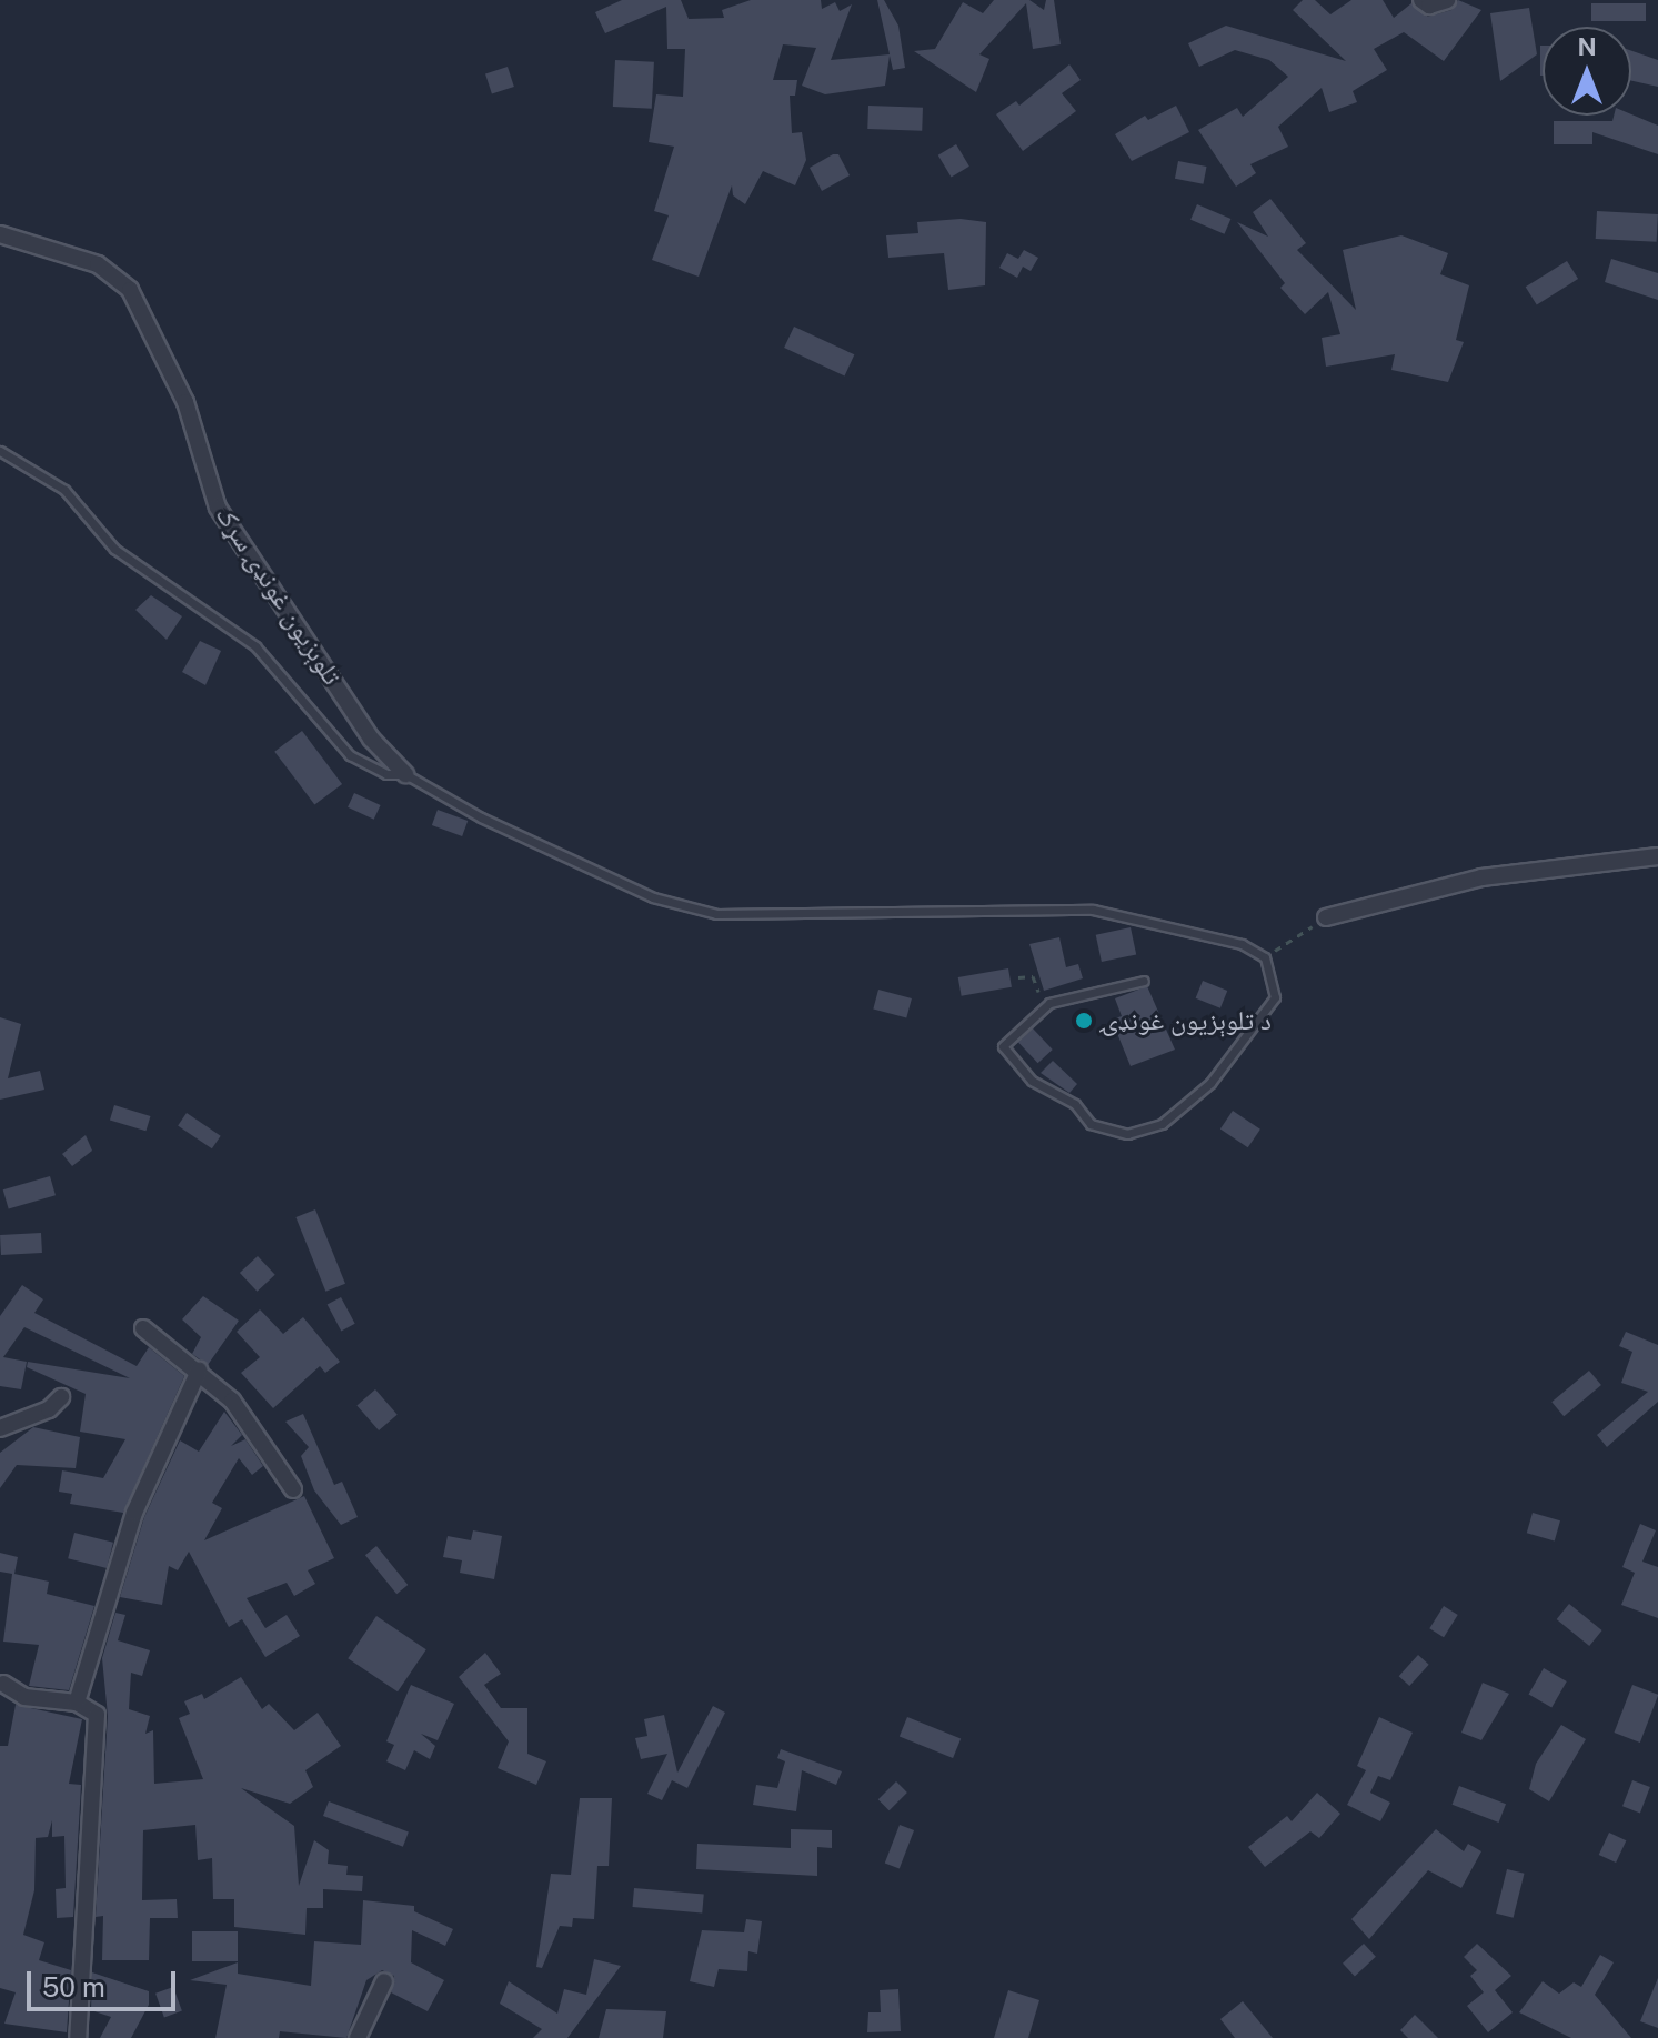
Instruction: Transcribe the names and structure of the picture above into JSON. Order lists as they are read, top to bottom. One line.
{"streets":{"street":["تلوېزيون غونډۍ سړک"]},"places":["د تلوېزیون غونډۍ"],"scale_bar":"50 m","north":"top"}
